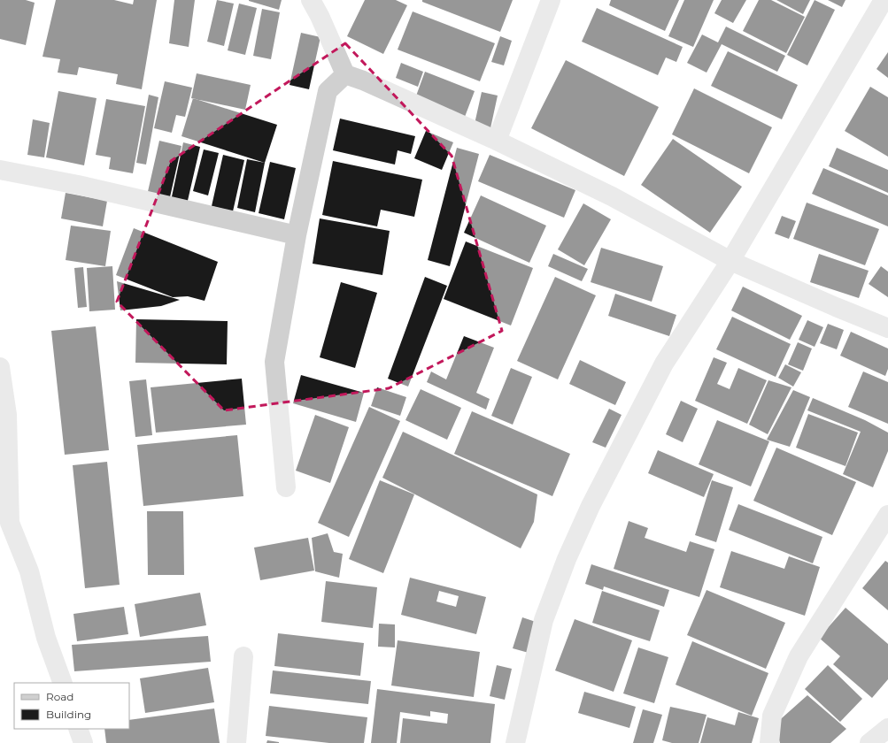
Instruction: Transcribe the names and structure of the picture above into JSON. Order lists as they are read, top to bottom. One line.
{"legend":["Road","Building"]}
